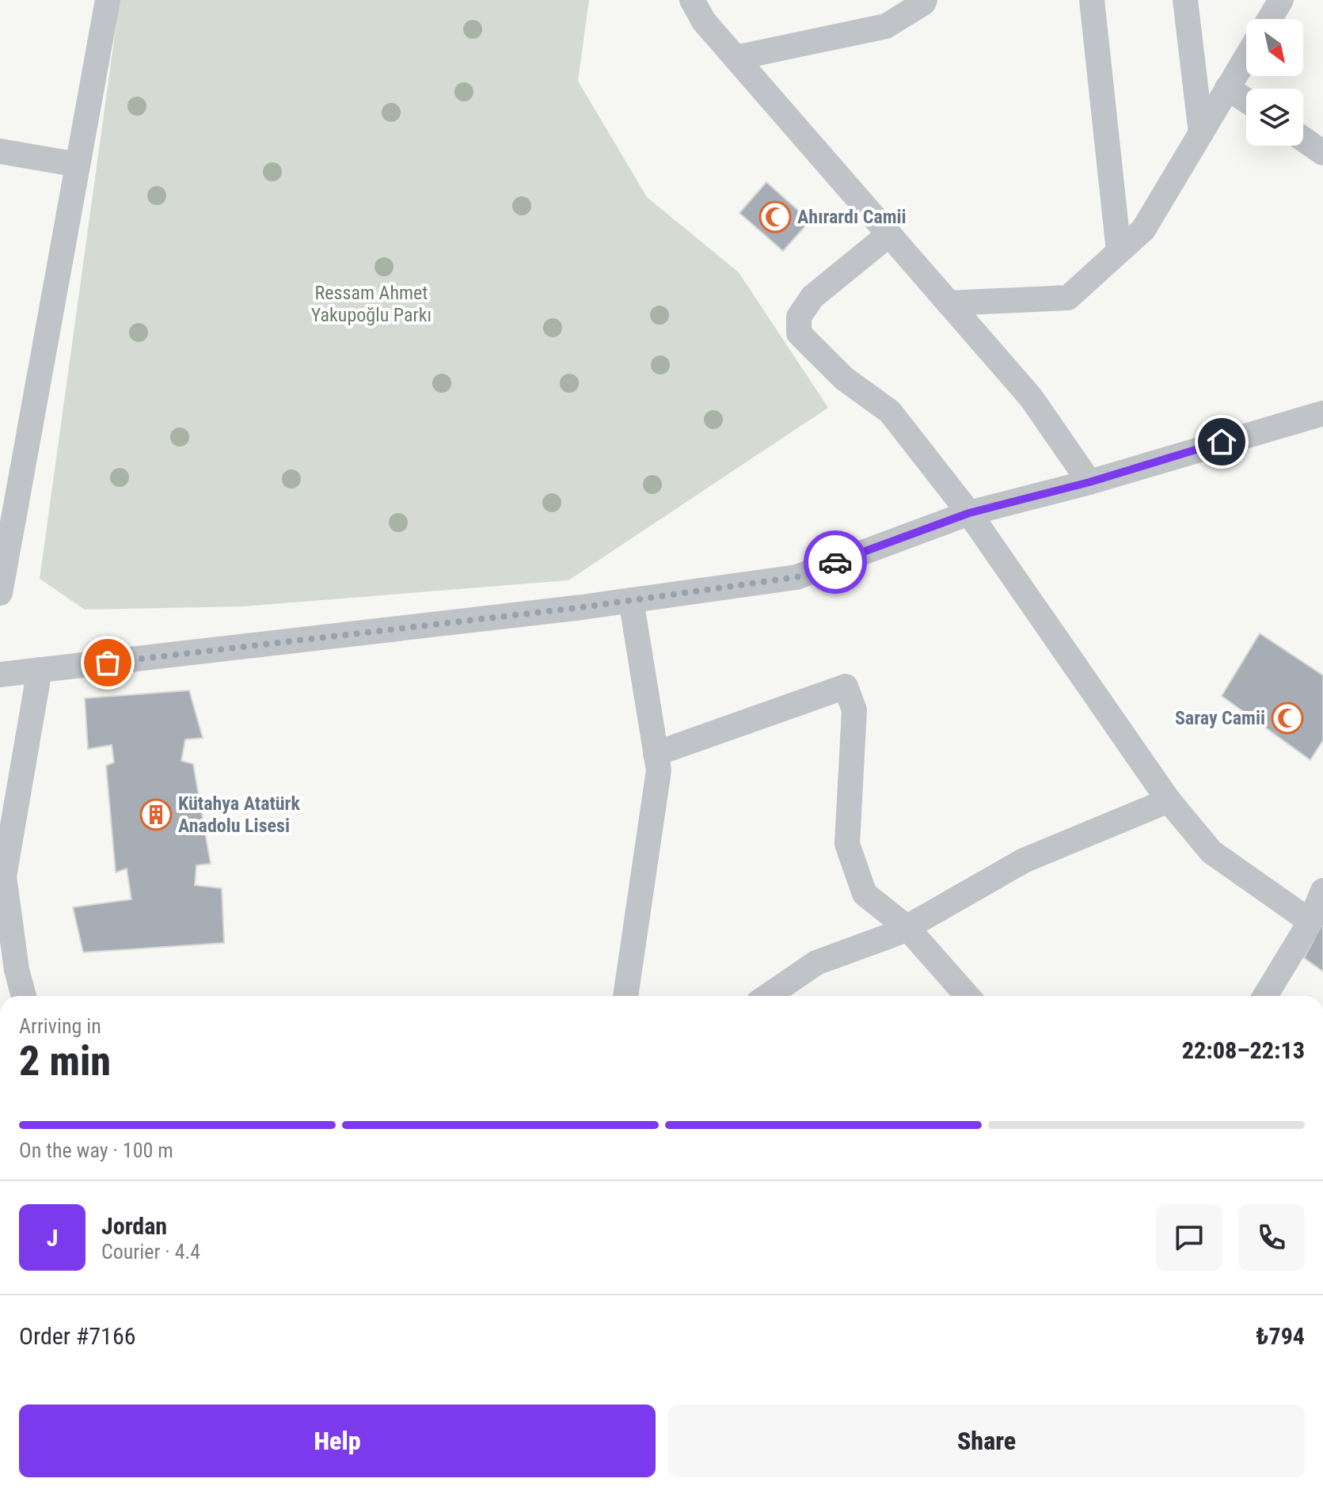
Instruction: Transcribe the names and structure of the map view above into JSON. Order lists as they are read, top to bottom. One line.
{"parks":["Ressam Ahmet Yakupoğlu Parkı"],"places":{"mosque":["Ahırardı Camii","Saray Camii"],"building":["Kütahya Atatürk Anadolu Lisesi"]},"north":"bottom right","page":{"heading":["2 min","Arriving in","22:08–22:13"],"panel":["Jordan","Courier · 4.4","Order #7166","₺794"],"bar":"On the way · 100 m","round":"J","buttons":["Help","Share"]}}
